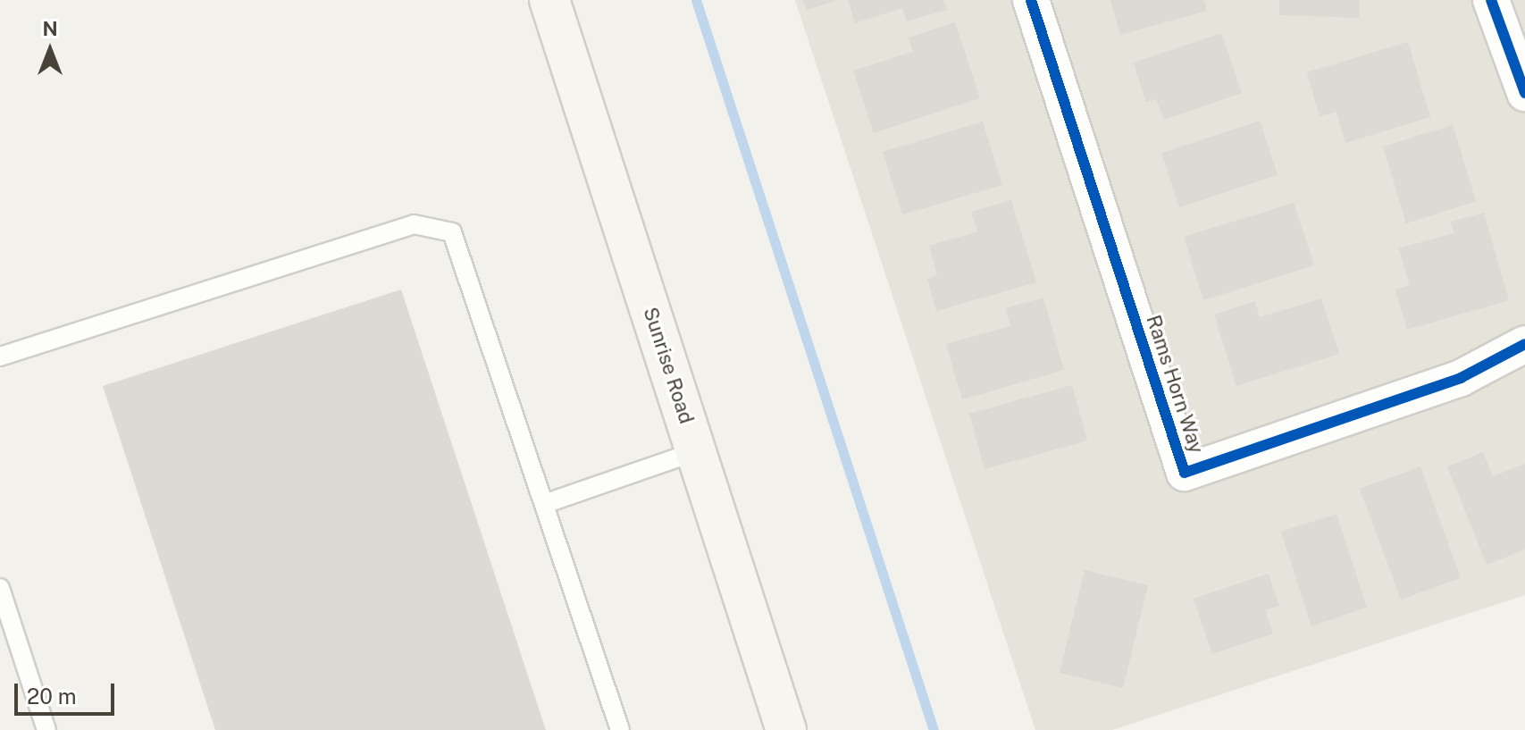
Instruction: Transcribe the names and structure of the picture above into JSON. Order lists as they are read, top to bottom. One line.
{"streets":{"main road":["Sunrise Road"],"street":["Rams Horn Way"]},"scale_bar":"20 m","north":"top"}
